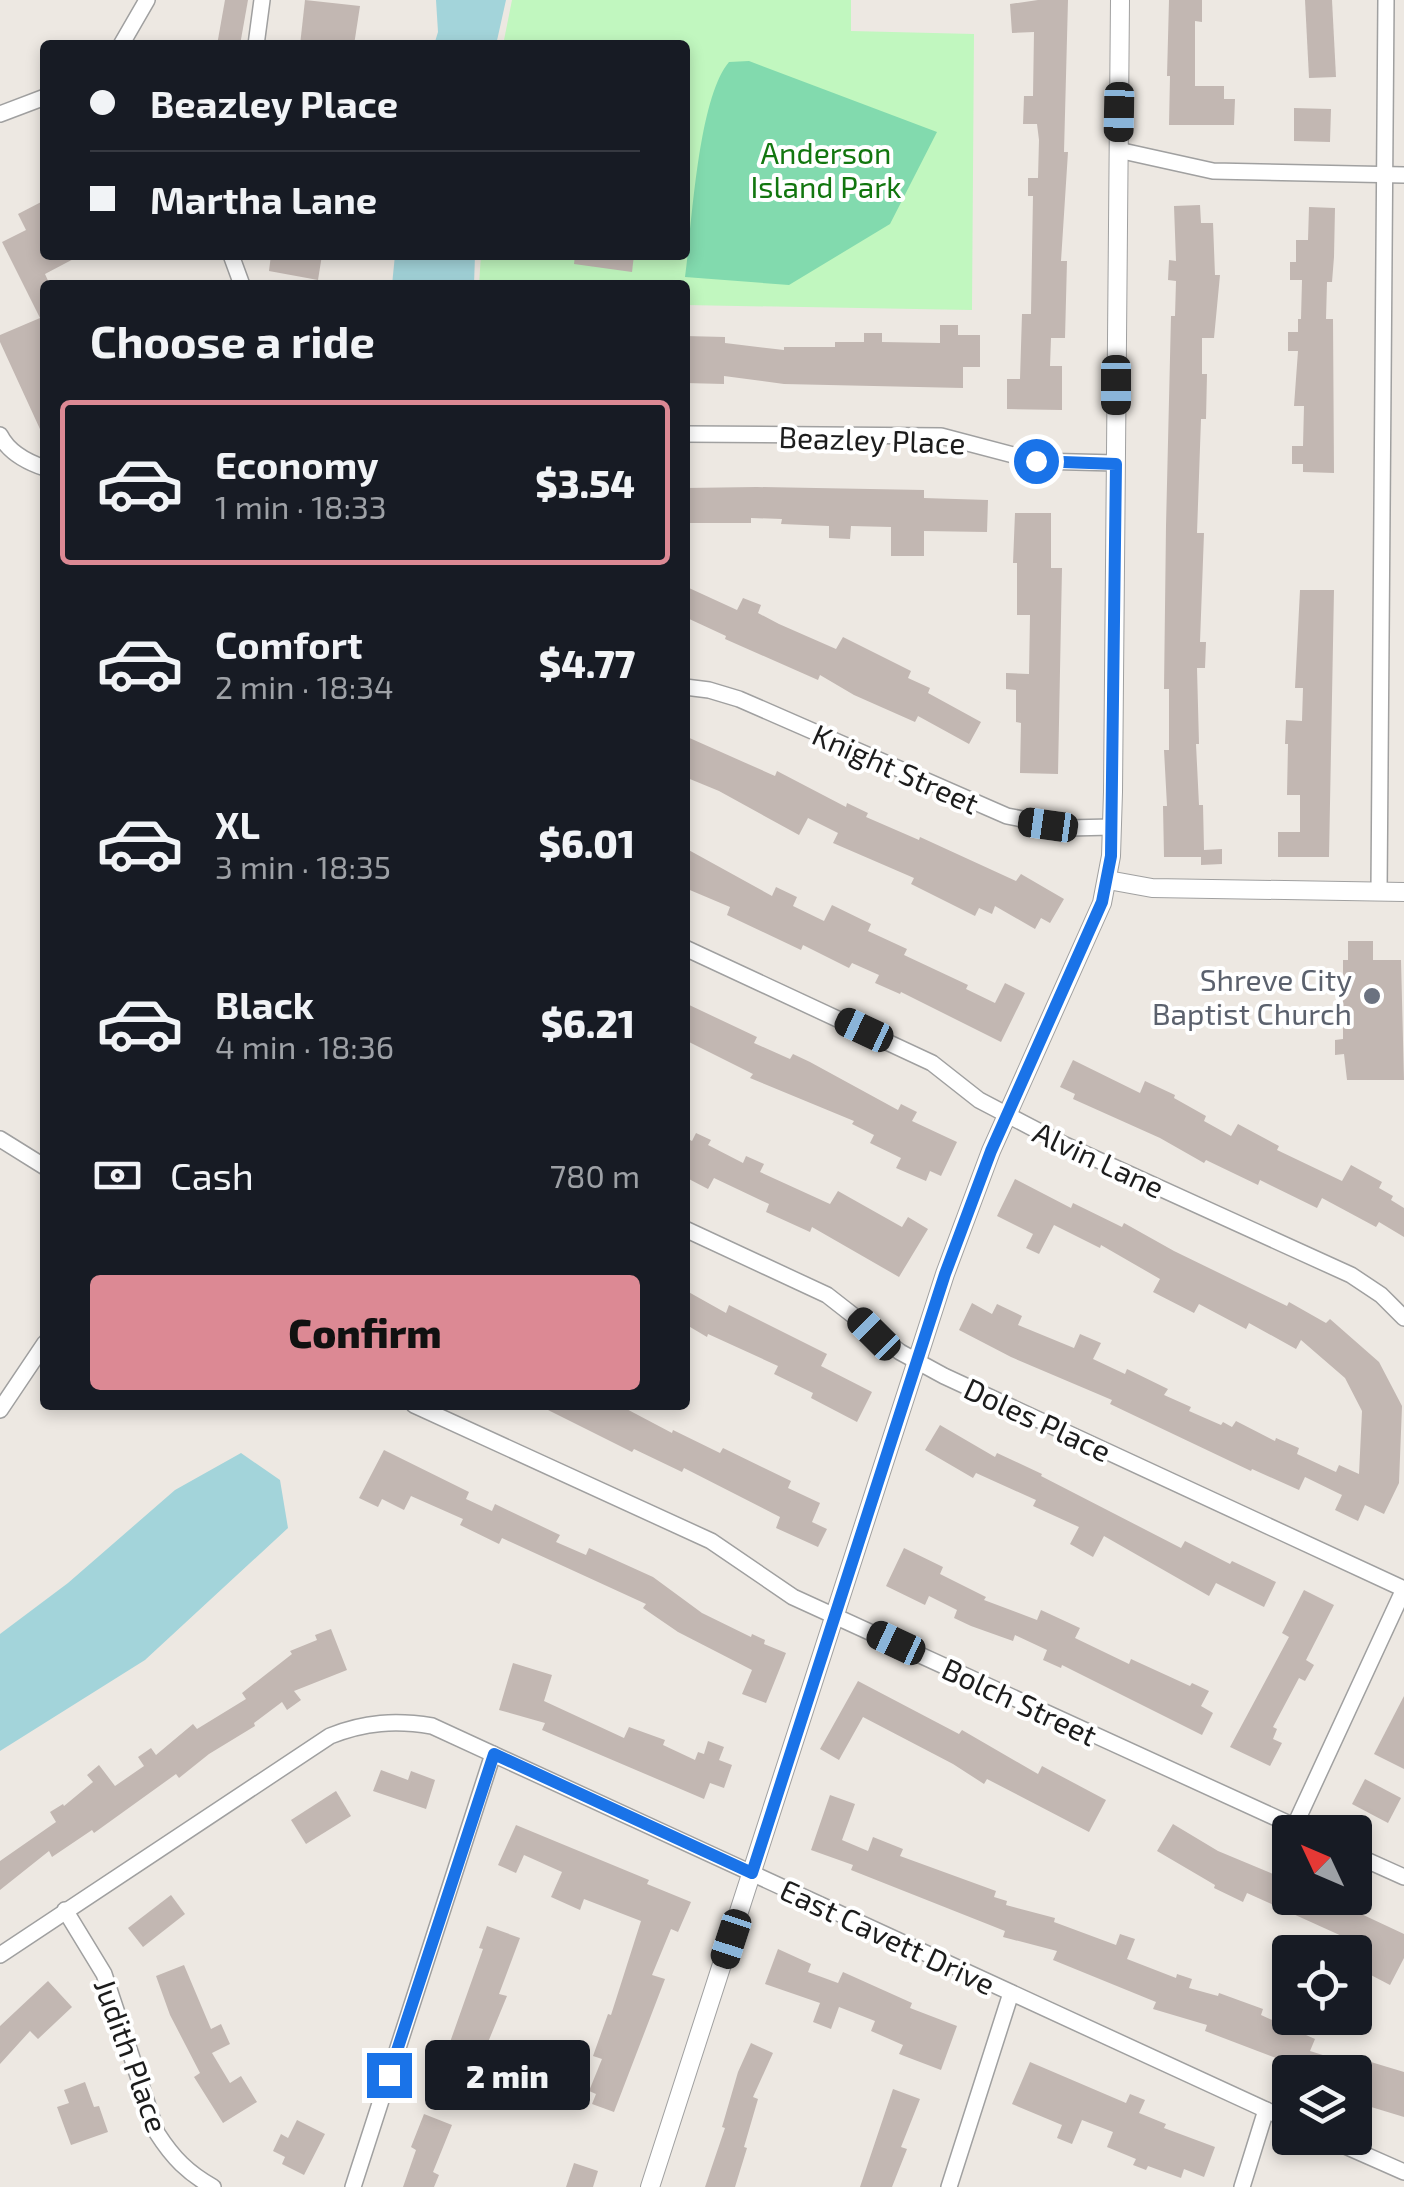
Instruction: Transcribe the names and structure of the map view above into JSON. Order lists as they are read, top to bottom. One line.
{"streets":{"street":["Beazley Place","Knight Street","Alvin Lane","Doles Place","Bolch Street","East Cavett Drive","Judith Place"]},"crossings":[["East Cavett Drive","Judith Place"]],"parks":["Anderson Island Park"],"places":["Shreve City Baptist Church"],"north":"top left","page":{"banner":["Beazley Place","Martha Lane"],"heading":"Choose a ride","list":[{"name":"Economy","note":"1 min · 18:33","value":"$3.54"},{"name":"Comfort","note":"2 min · 18:34","value":"$4.77"},{"name":"XL","note":"3 min · 18:35","value":"$6.01"},{"name":"Black","note":"4 min · 18:36","value":"$6.21"}],"pay":["Cash","780 m"],"buttons":"Confirm","bubble":"2 min"}}
